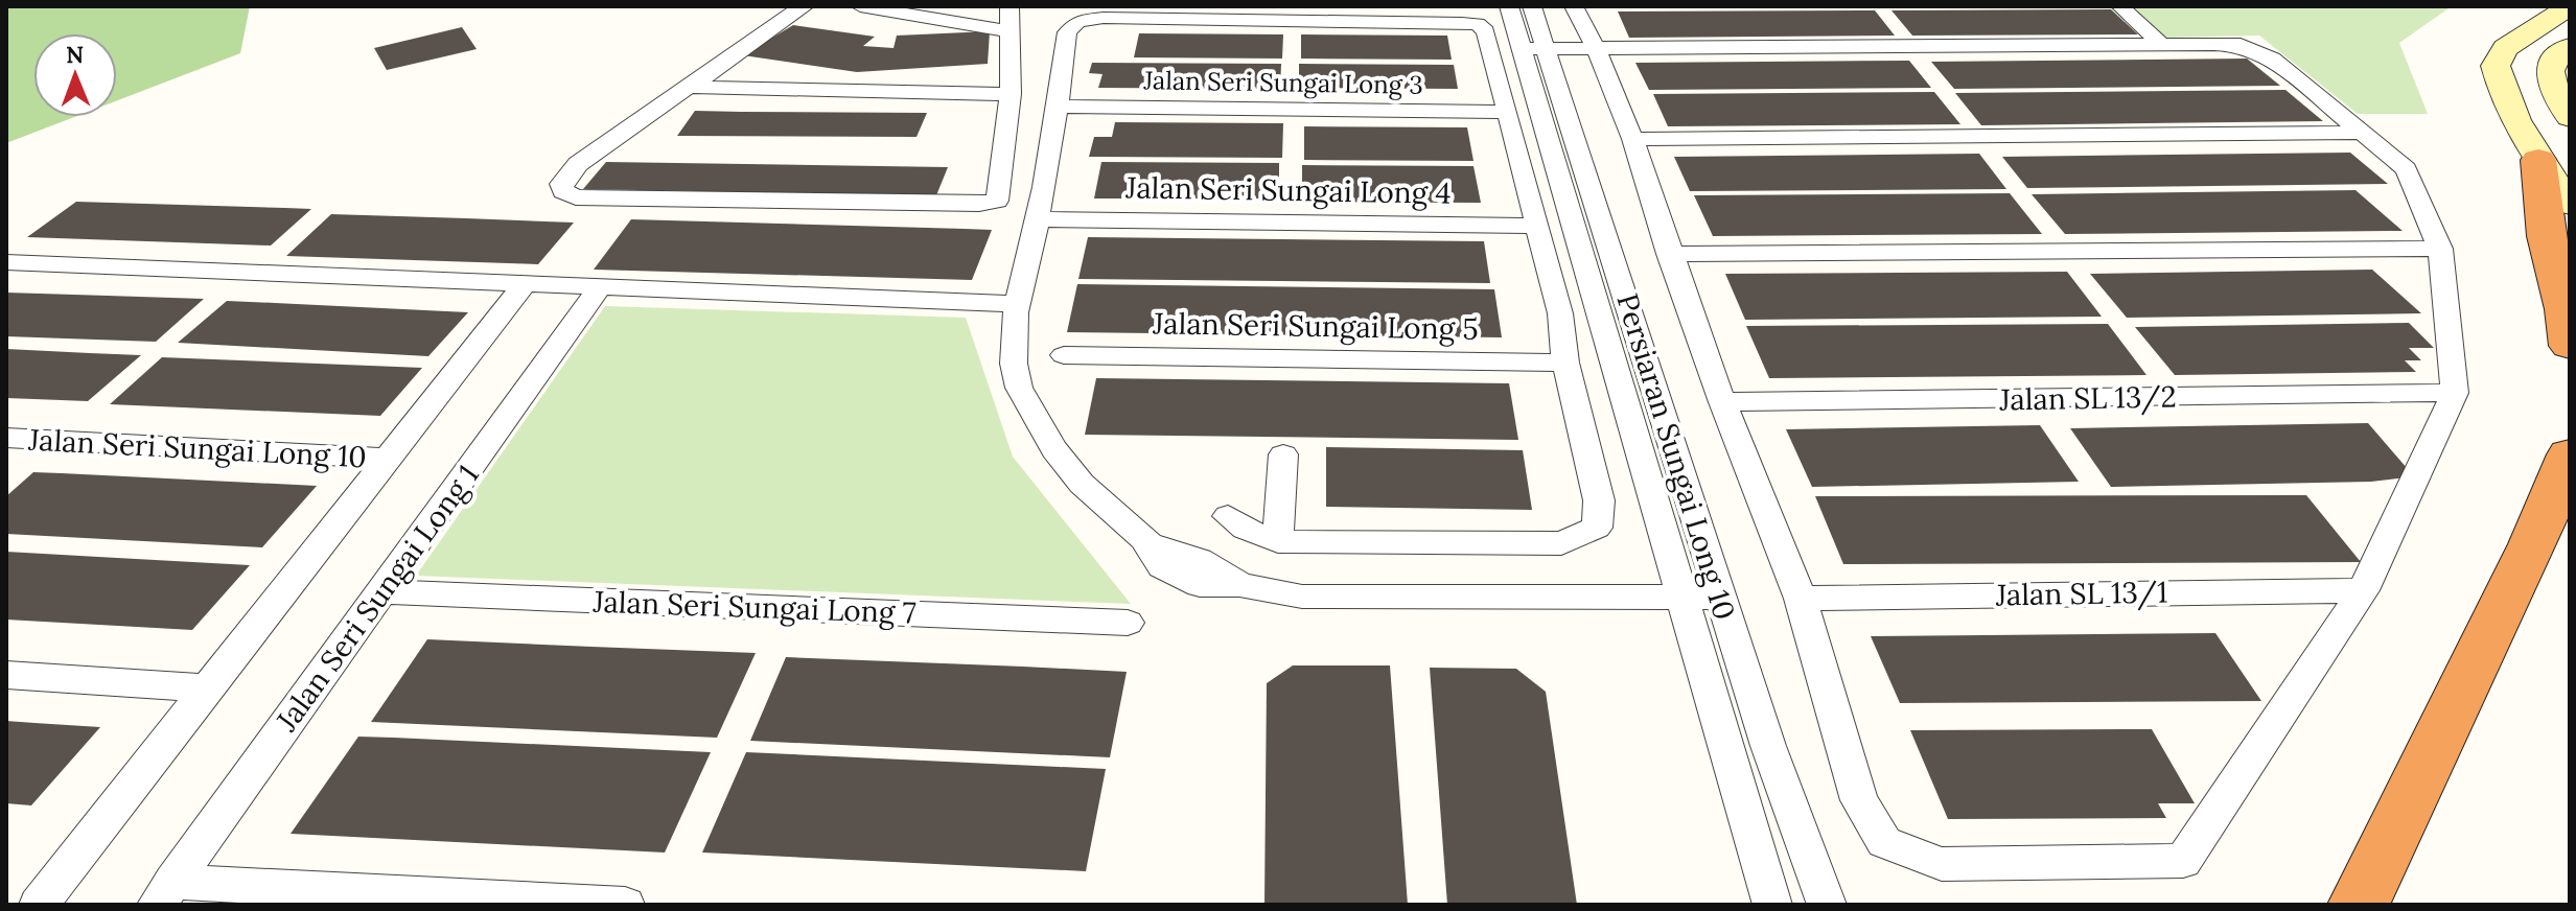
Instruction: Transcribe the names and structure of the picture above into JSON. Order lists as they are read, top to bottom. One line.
{"streets":{"street":["Jalan Seri Sungai Long 3","Jalan Seri Sungai Long 4","Jalan Seri Sungai Long 5","Jalan SL 13/2","Jalan Seri Sungai Long 10","Persiaran Sungai Long 10","Jalan SL 13/1","Jalan Seri Sungai Long 1","Jalan Seri Sungai Long 7"]},"crossings":[["Jalan Seri Sungai Long 1","Jalan Seri Sungai Long 7"]],"north":"top"}
